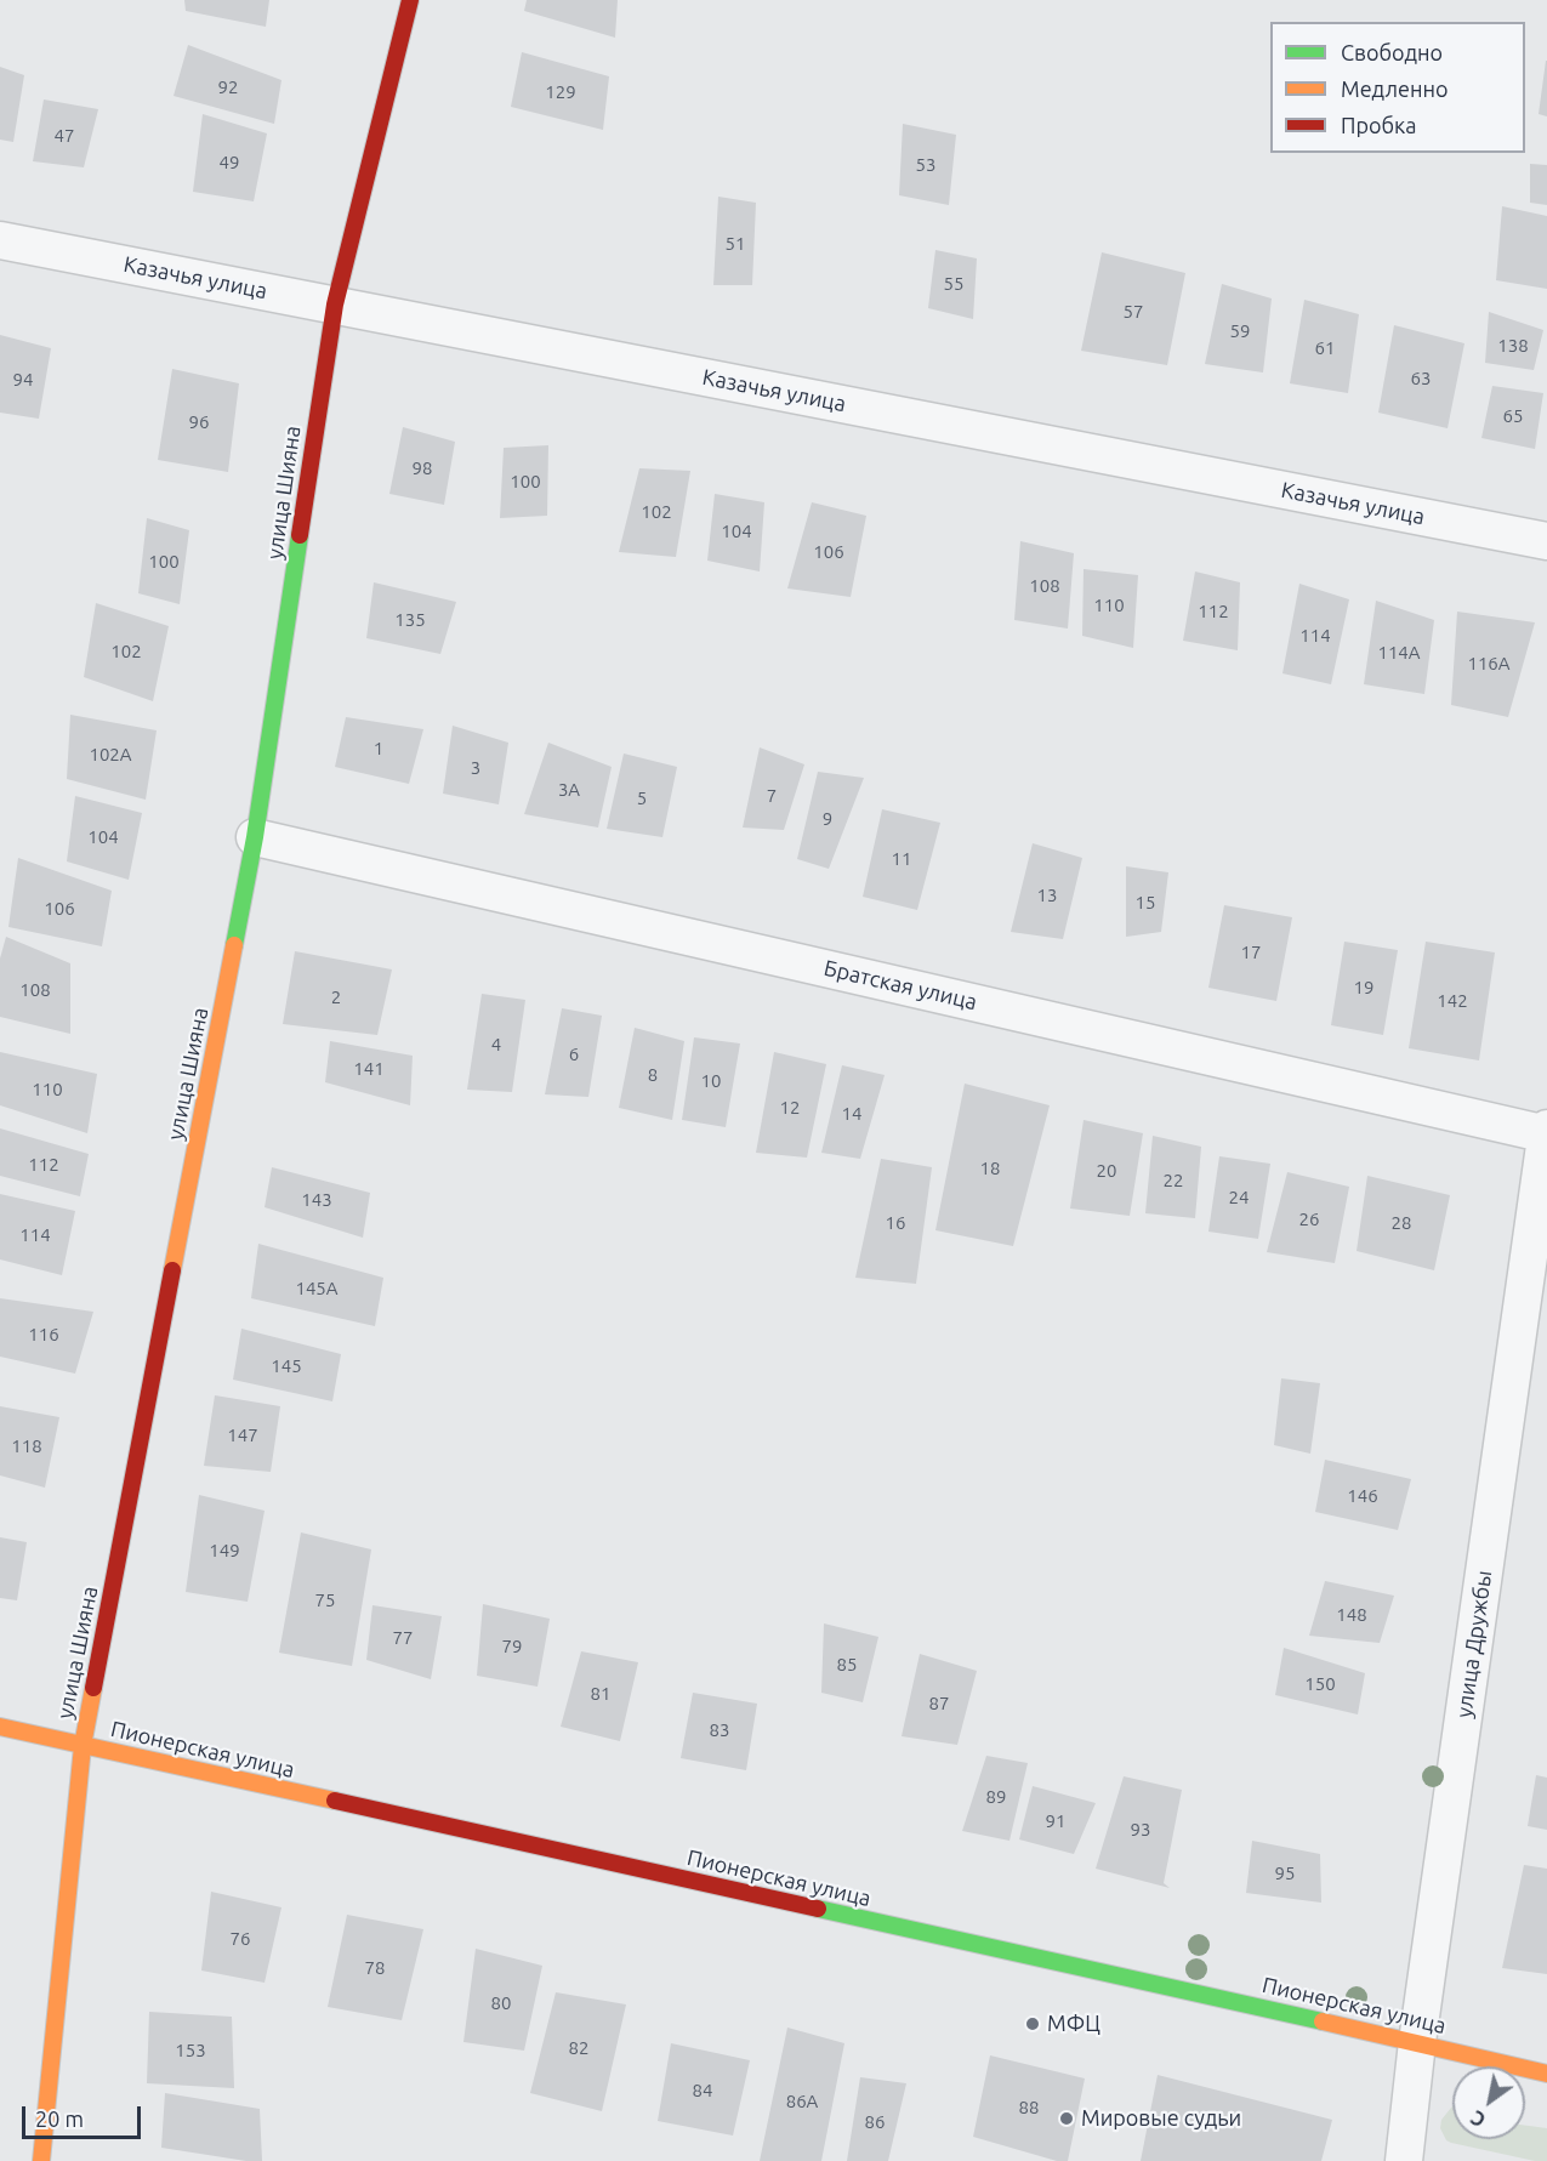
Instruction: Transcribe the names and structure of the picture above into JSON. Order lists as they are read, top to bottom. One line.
{"streets":{"street":["Казачья улица","улица Шияна","Братская улица","улица Дружбы","Пионерская улица"]},"crossings":[["Казачья улица","улица Шияна"],["улица Шияна","Братская улица"],["улица Шияна","Пионерская улица"],["Братская улица","улица Дружбы"],["улица Дружбы","Пионерская улица"]],"places":["МФЦ","Мировые судьи"],"house_numbers":["92","129","47","49","53","51","55","57","59","138","61","63","94","65","96","98","100","102","104","106","100","108","110","112","135","114","102","114А","116А","1","102А","3","3А","7","5","9","104","11","13","15","106","17","19","108","2","142","4","6","141","8","10","110","12","14","112","18","20","22","24","143","26","16","28","114","145А","116","145","147","118","146","149","75","148","77","79","85","150","81","87","83","89","91","93","95","76","78","80","82","153","84","86А","88","86"],"legend":["Свободно","Медленно","Пробка"],"scale_bar":"20 m","north":"bottom left"}
